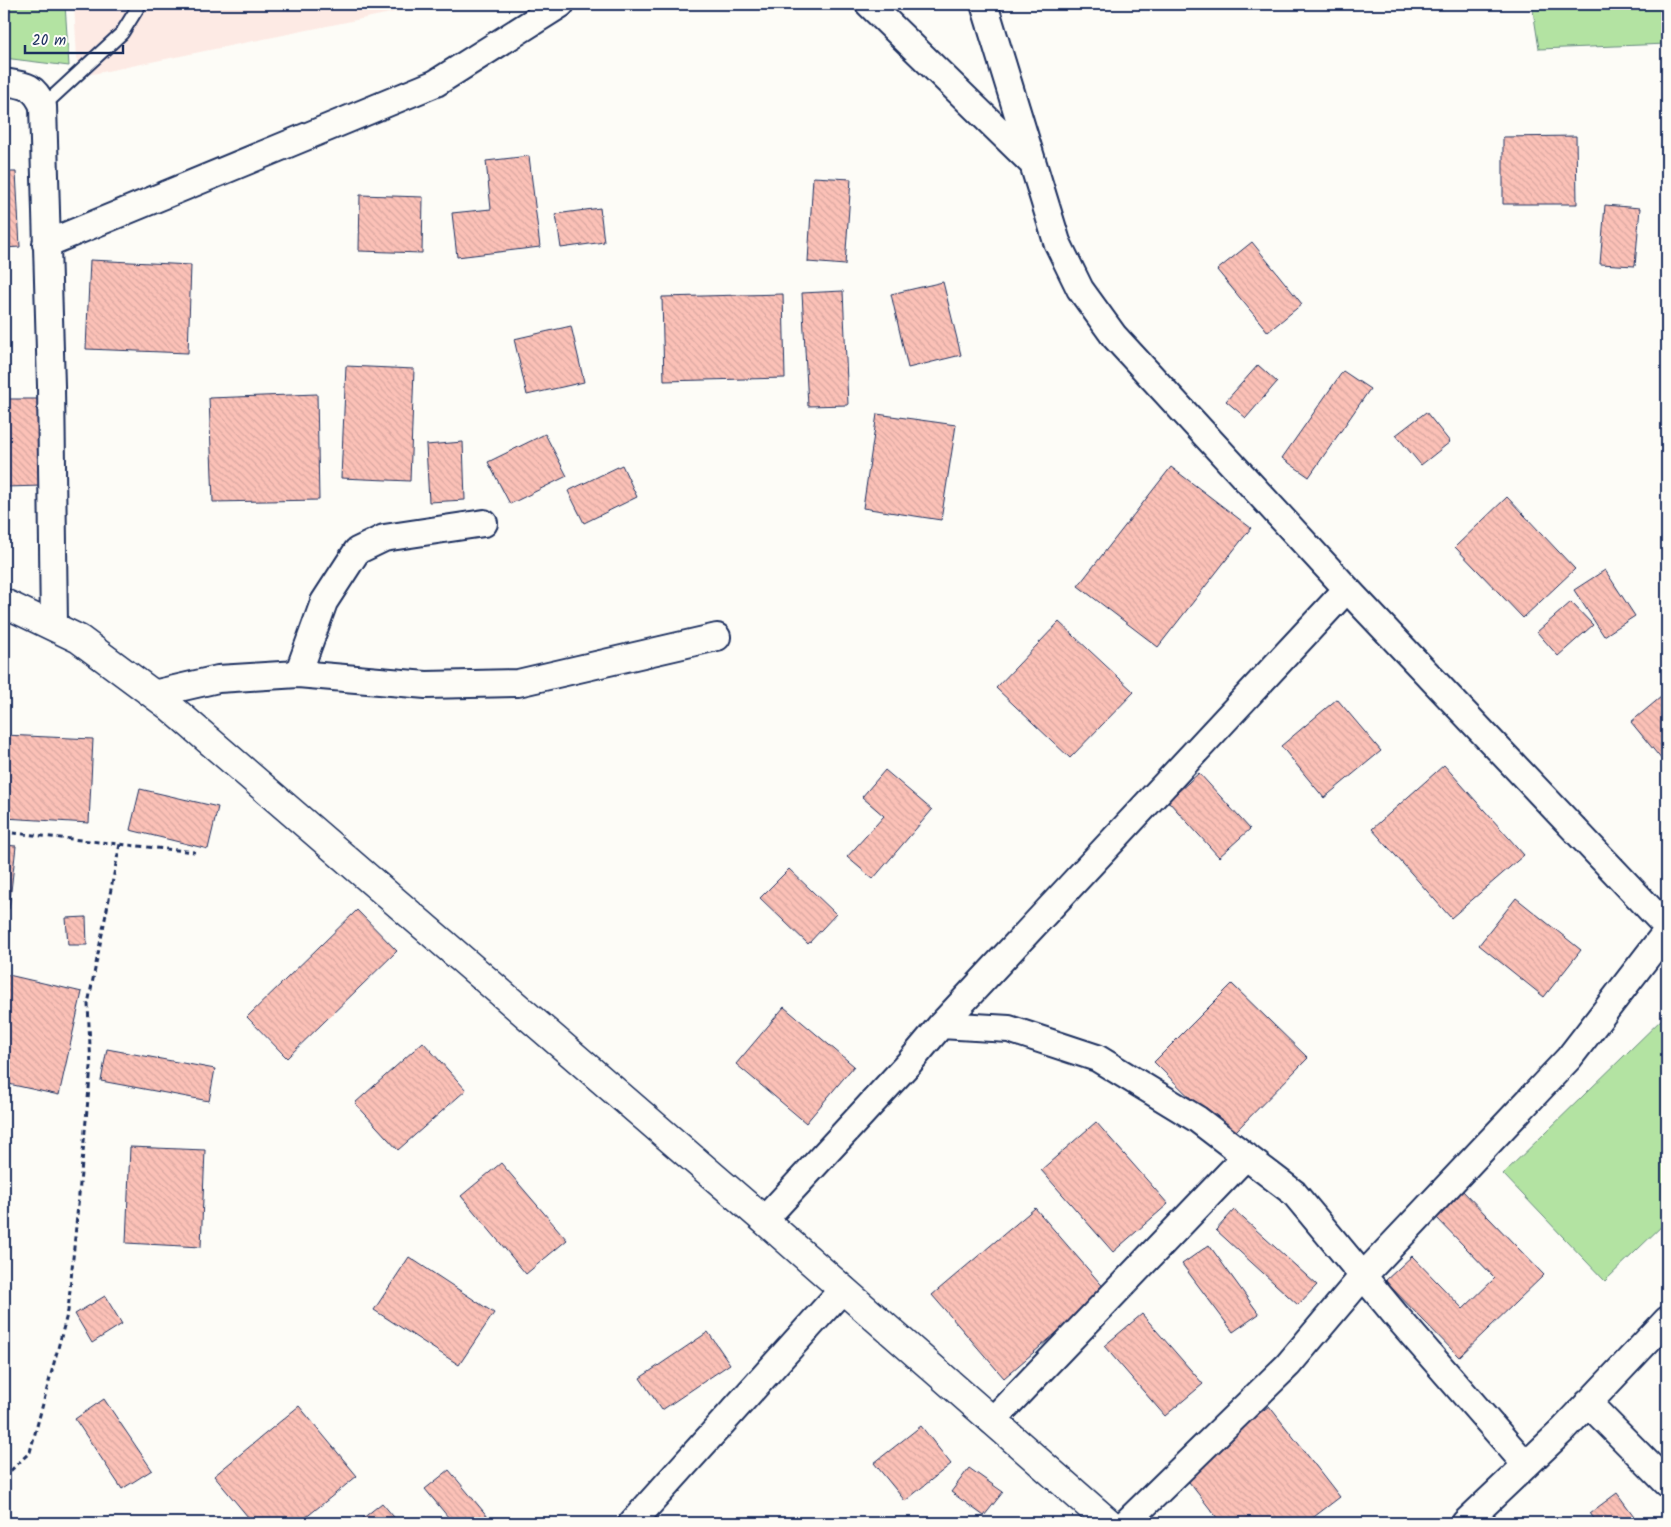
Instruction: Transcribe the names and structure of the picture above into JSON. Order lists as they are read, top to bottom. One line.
{"scale_bar":"20 m"}
